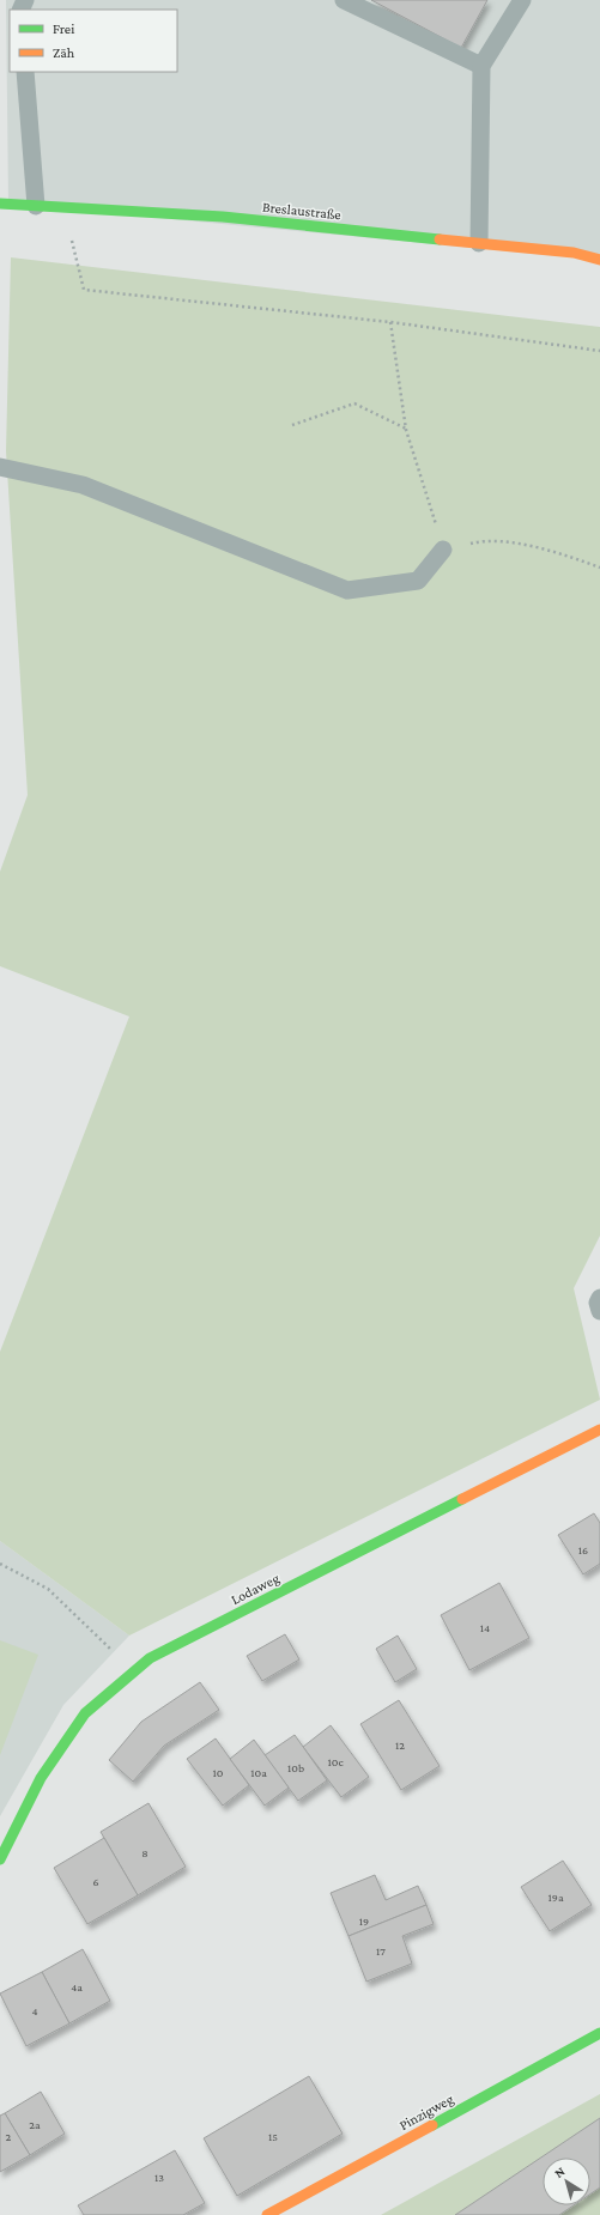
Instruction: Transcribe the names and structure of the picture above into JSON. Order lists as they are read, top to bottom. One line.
{"streets":{"street":["Breslaustraße","Lodaweg","Pinzigweg"]},"house_numbers":["16","14","12","10c","10b","10","10a","8","6","19a","19","17","4a","4","2a","2","15","13"],"legend":["Frei","Zäh"],"north":"top left"}
